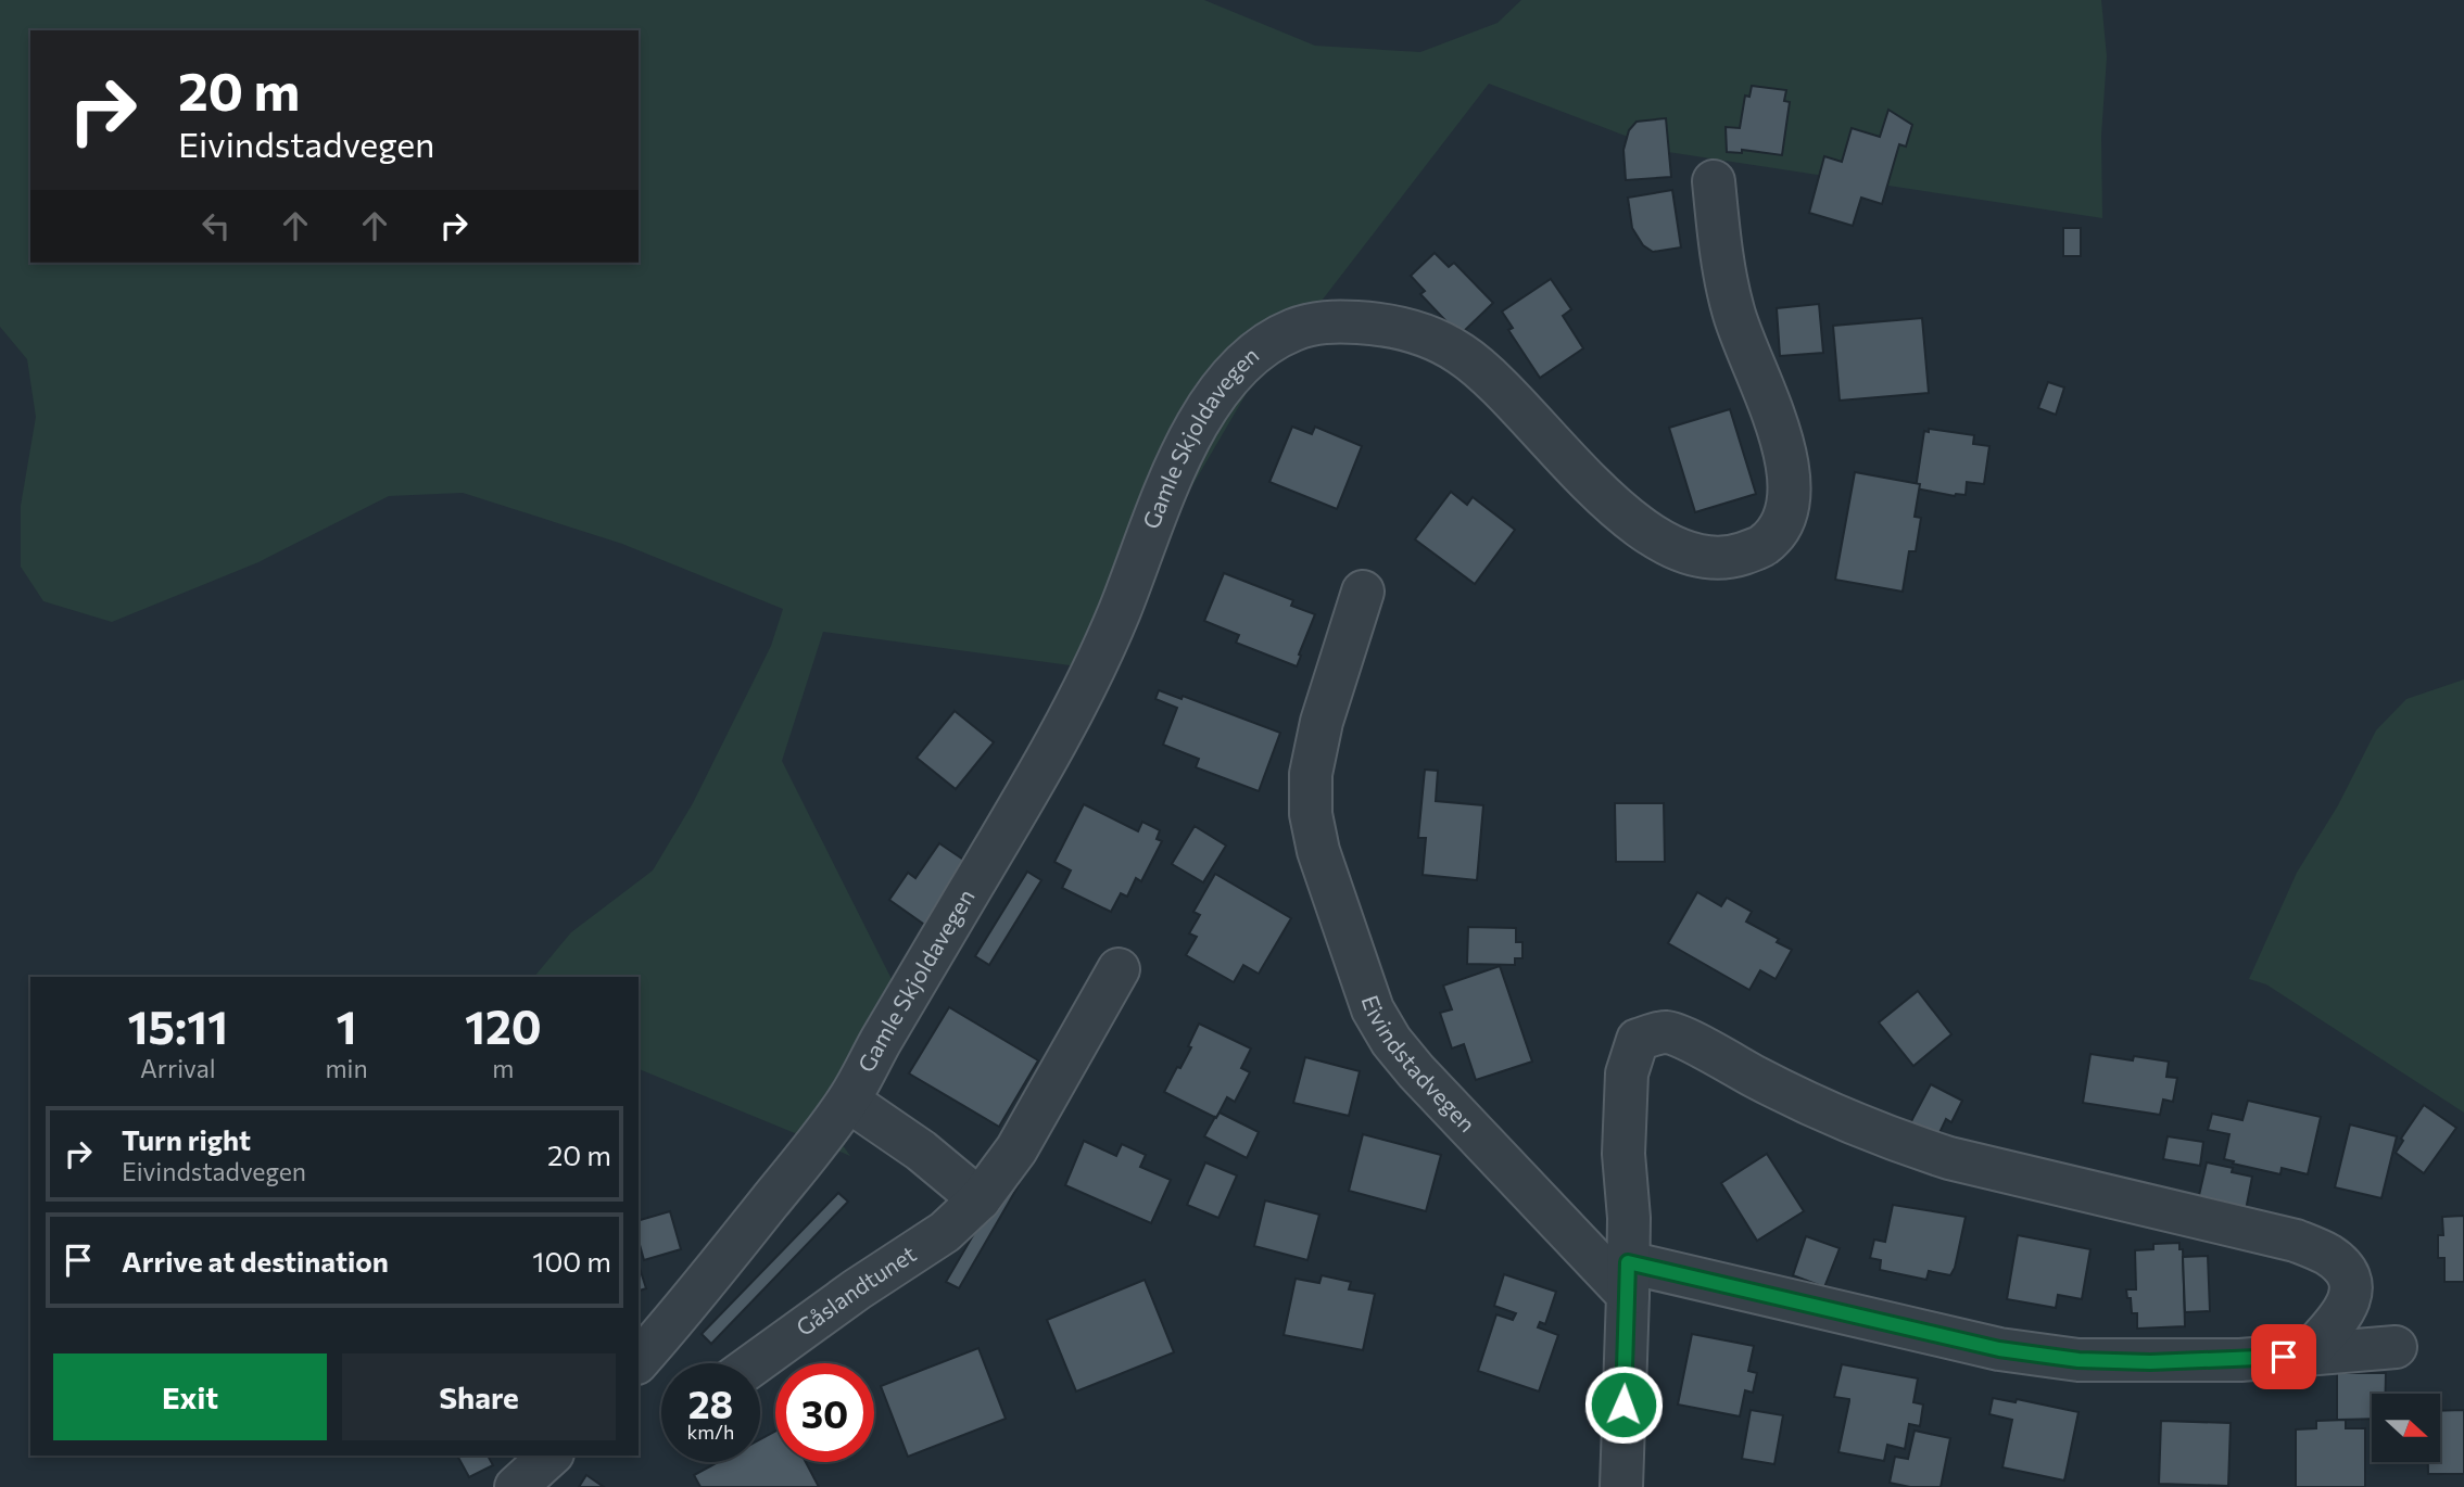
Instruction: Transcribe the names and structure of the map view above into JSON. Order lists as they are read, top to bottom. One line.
{"streets":{"street":["Gamle Skjoldavegen","Eivindstadvegen","Gåslandtunet"]},"north":"right","page":{"turn":["20 m","Eivindstadvegen"],"eta":["15:11","Arrival","1","min","120","m"],"list":[{"name":"Turn right","note":"Eivindstadvegen","value":"20 m"},{"name":"Arrive at destination","value":"100 m"}],"buttons":["Exit","Share"],"speed":"28 km/h","limit":"30"}}
